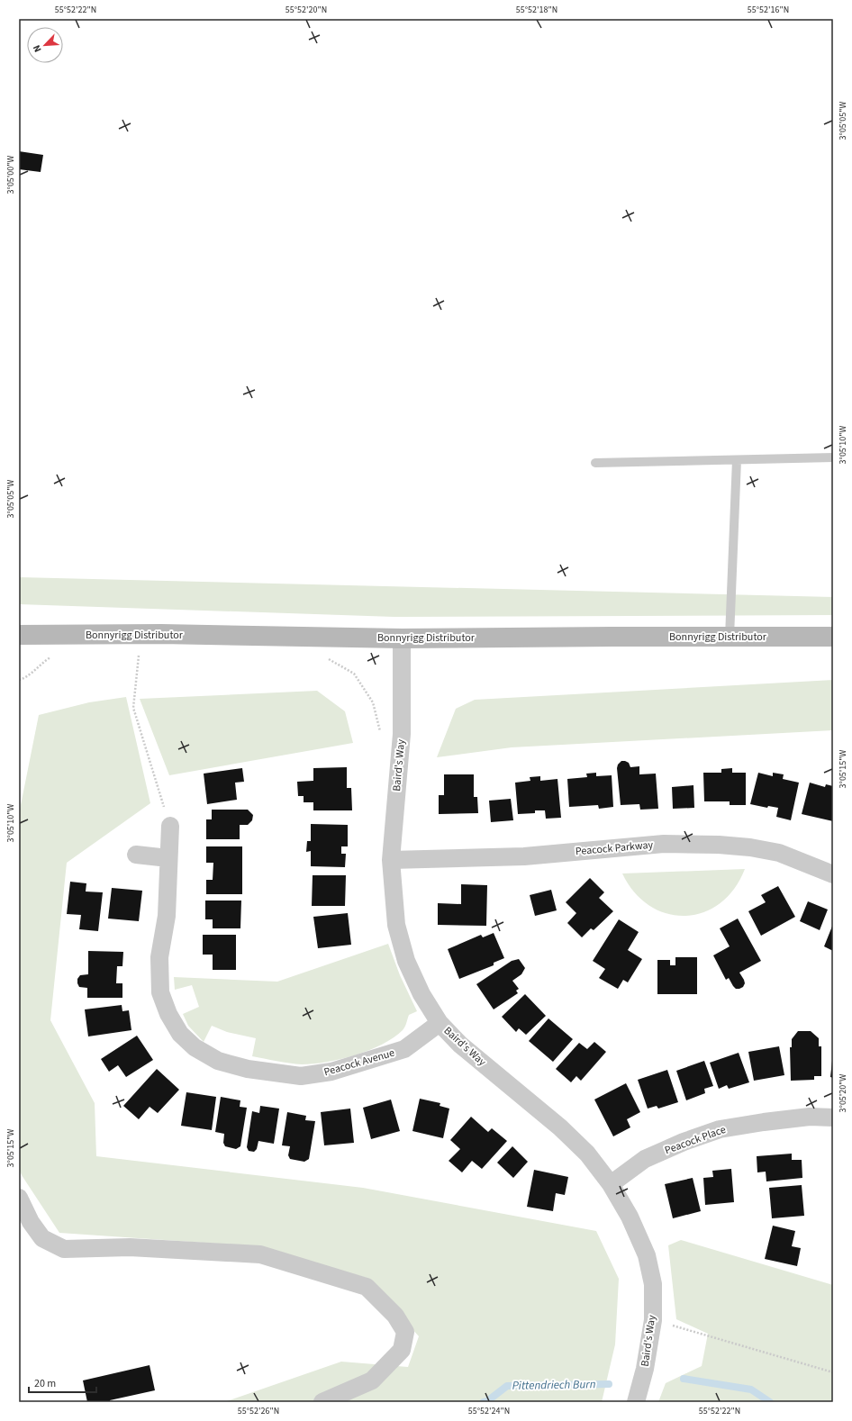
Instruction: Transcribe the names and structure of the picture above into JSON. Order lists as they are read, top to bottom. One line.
{"streets":{"main road":["Bonnyrigg Distributor"],"street":["Baird's Way","Peacock Parkway","Peacock Avenue","Peacock Place"]},"crossings":[["Bonnyrigg Distributor","Baird's Way"],["Baird's Way","Peacock Parkway"],["Baird's Way","Peacock Avenue"],["Baird's Way","Peacock Place"]],"water":["Pittendriech Burn"],"scale_bar":"20 m","north":"bottom left","coordinates":["55°52'22\"N","55°52'20\"N","55°52'18\"N","55°52'16\"N","3°05'05\"W","3°05'00\"W","3°05'10\"W","3°05'15\"W","3°05'20\"W","55°52'26\"N","55°52'24\"N"]}
